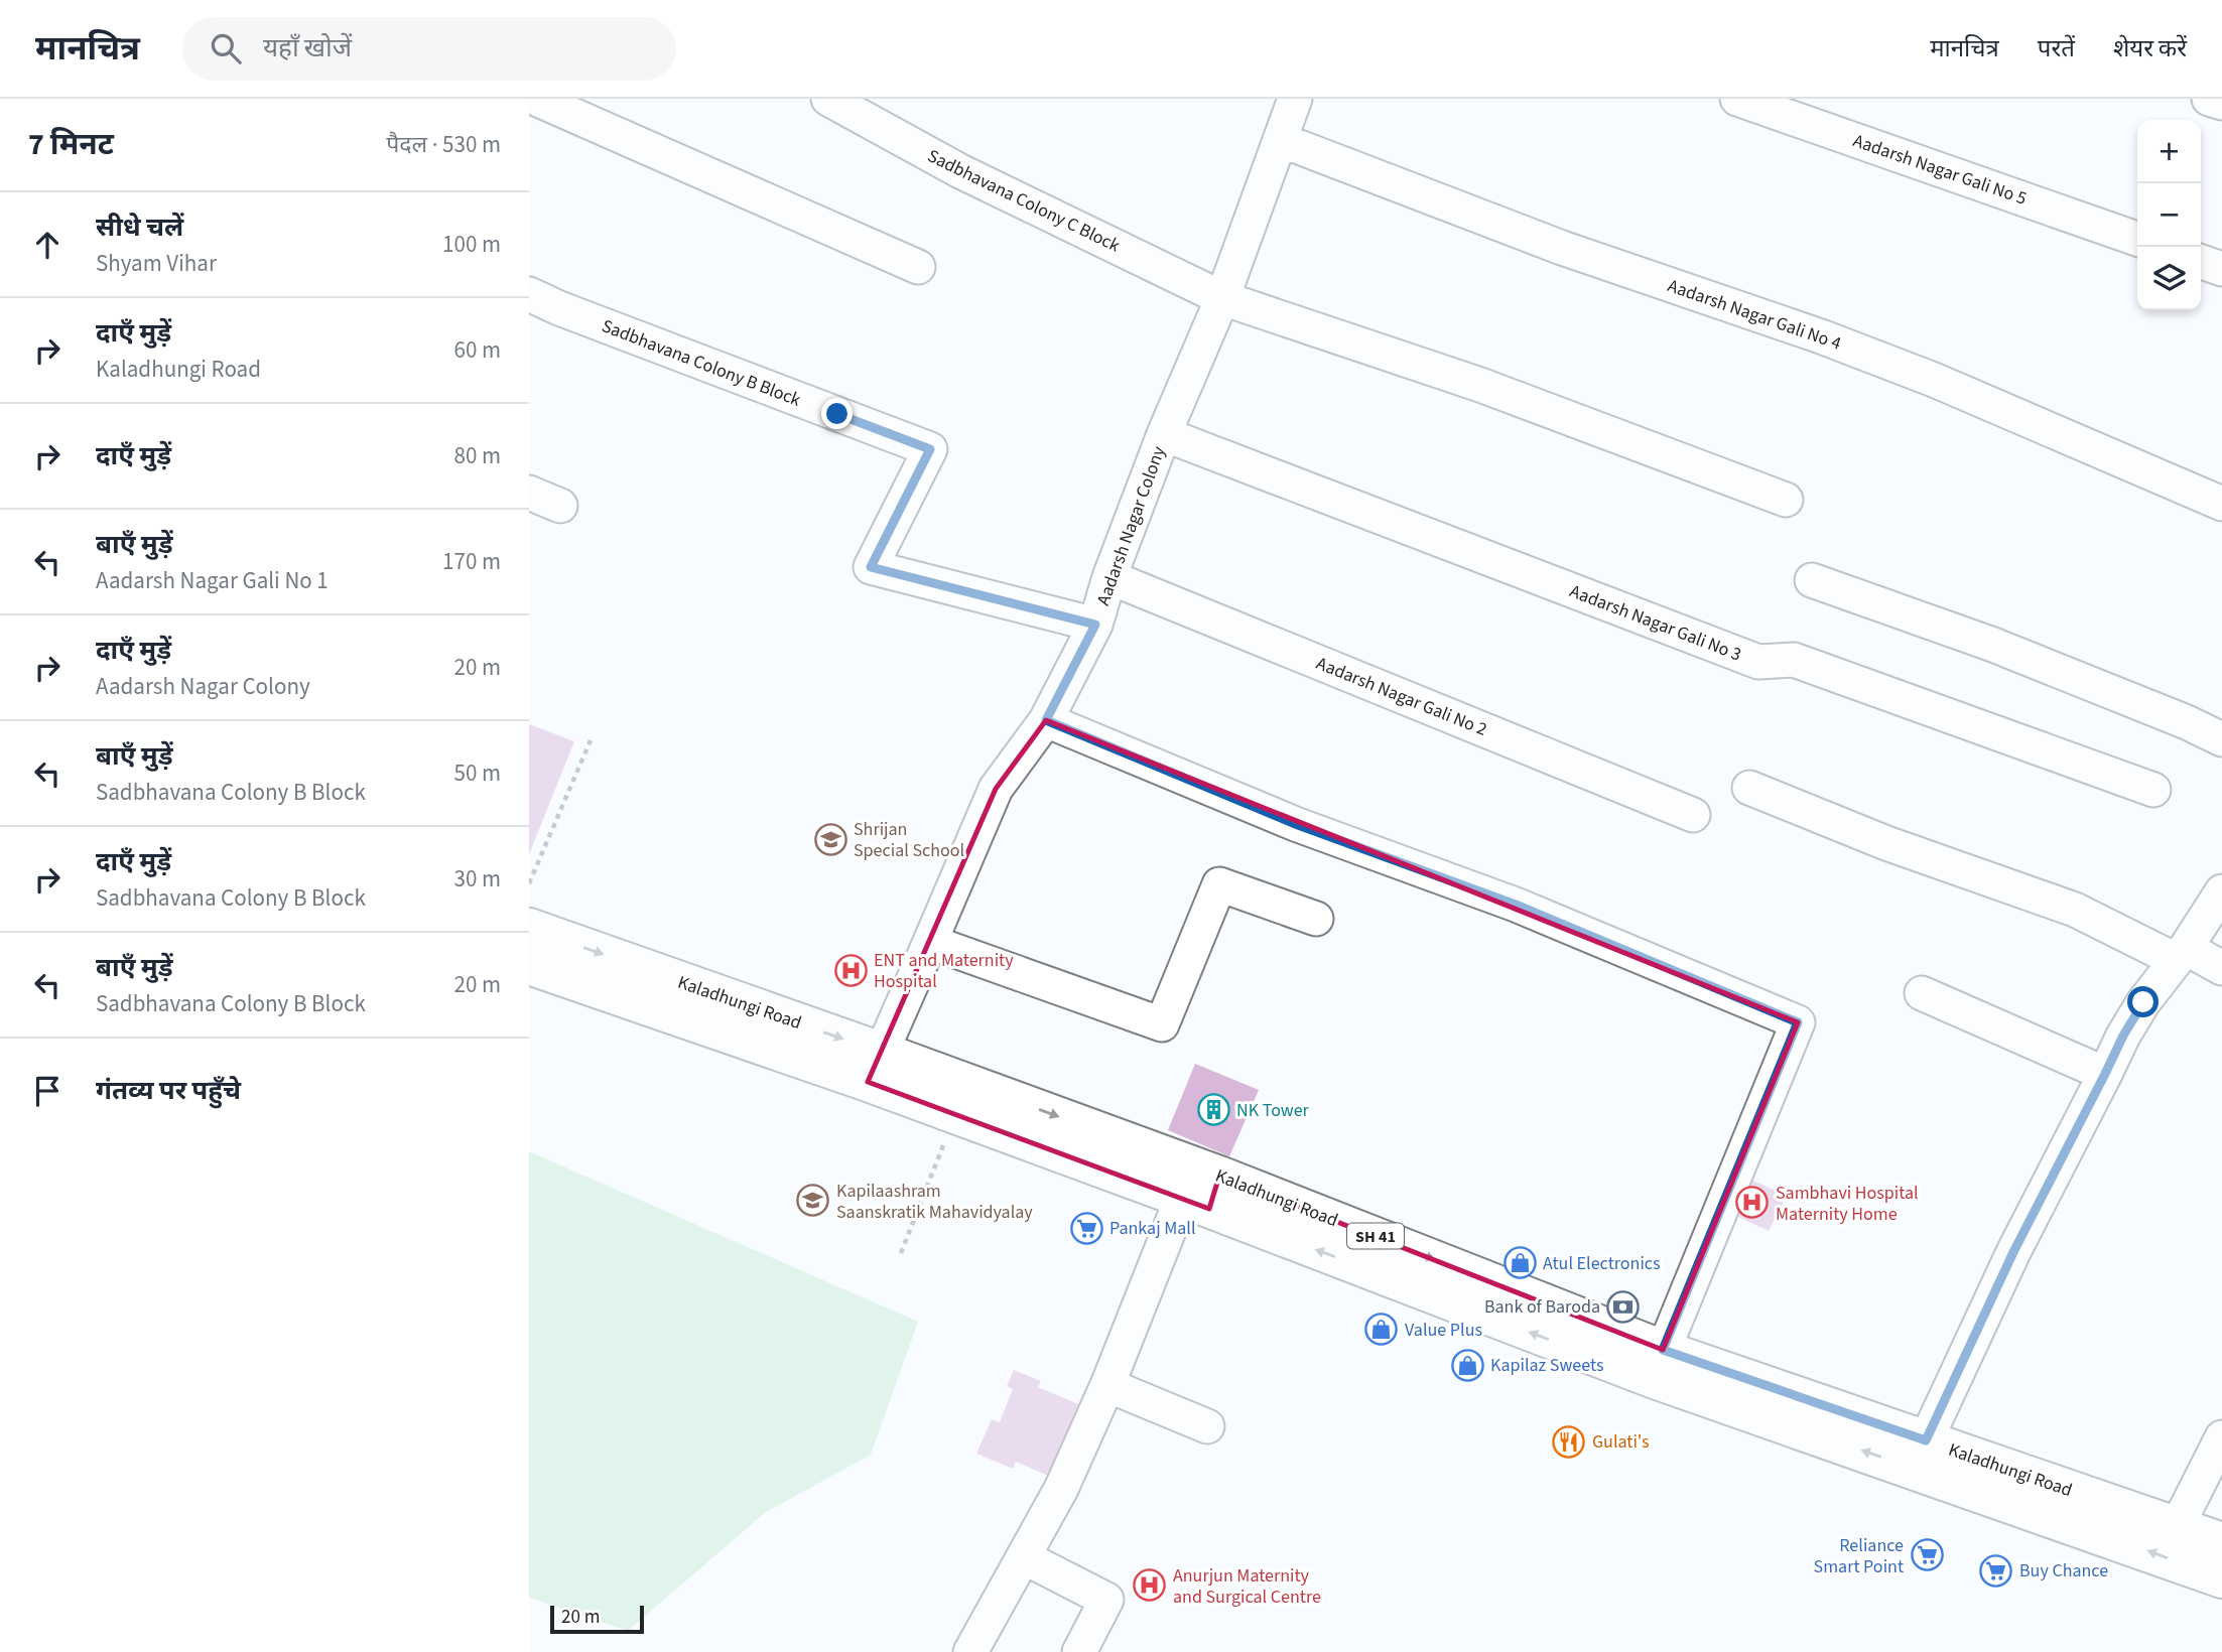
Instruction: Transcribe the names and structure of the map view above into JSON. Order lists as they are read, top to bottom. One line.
{"streets":{"main road":["Kaladhungi Road","SH 41"],"street":["Aadarsh Nagar Gali No 5","Sadbhavana Colony C Block","Aadarsh Nagar Gali No 4","Sadbhavana Colony B Block","Aadarsh Nagar Colony","Aadarsh Nagar Gali No 3","Aadarsh Nagar Gali No 2"]},"crossings":[["Sadbhavana Colony C Block","Aadarsh Nagar Colony"],["Aadarsh Nagar Gali No 4","Aadarsh Nagar Colony"],["Sadbhavana Colony B Block","Aadarsh Nagar Colony"],["Aadarsh Nagar Colony","Aadarsh Nagar Gali No 3"],["Aadarsh Nagar Colony","Aadarsh Nagar Gali No 2"],["Aadarsh Nagar Colony","Kaladhungi Road"]],"places":{"school or university":["Shrijan Special School","Kapilaashram Saanskratik Mahavidyalay"],"hospital":["ENT and Maternity Hospital","Sambhavi Hospital Maternity Home","Anurjun Maternity and Surgical Centre"],"building":["NK Tower"],"supermarket":["Pankaj Mall","Reliance Smart Point","Buy Chance"],"shop":["Atul Electronics","Value Plus","Kapilaz Sweets"],"bank":["Bank of Baroda"],"restaurant":["Gulati's"]},"scale_bar":"20 m","page":{"header":"मानचित्र","search":"यहाँ खोजें","nav":["मानचित्र","परतें","शेयर करें"],"heading":["7 मिनट","पैदल · 530 m"],"map_buttons":["+","−"],"list":[["सीधे चलें","Shyam Vihar","100 m"],["दाएँ मुड़ें","Kaladhungi Road","60 m"],["दाएँ मुड़ें","80 m"],["बाएँ मुड़ें","Aadarsh Nagar Gali No 1","170 m"],["दाएँ मुड़ें","Aadarsh Nagar Colony","20 m"],["बाएँ मुड़ें","Sadbhavana Colony B Block","50 m"],["दाएँ मुड़ें","Sadbhavana Colony B Block","30 m"],["बाएँ मुड़ें","Sadbhavana Colony B Block","20 m"],"गंतव्य पर पहुँचे"],"scale":"20 m"}}
